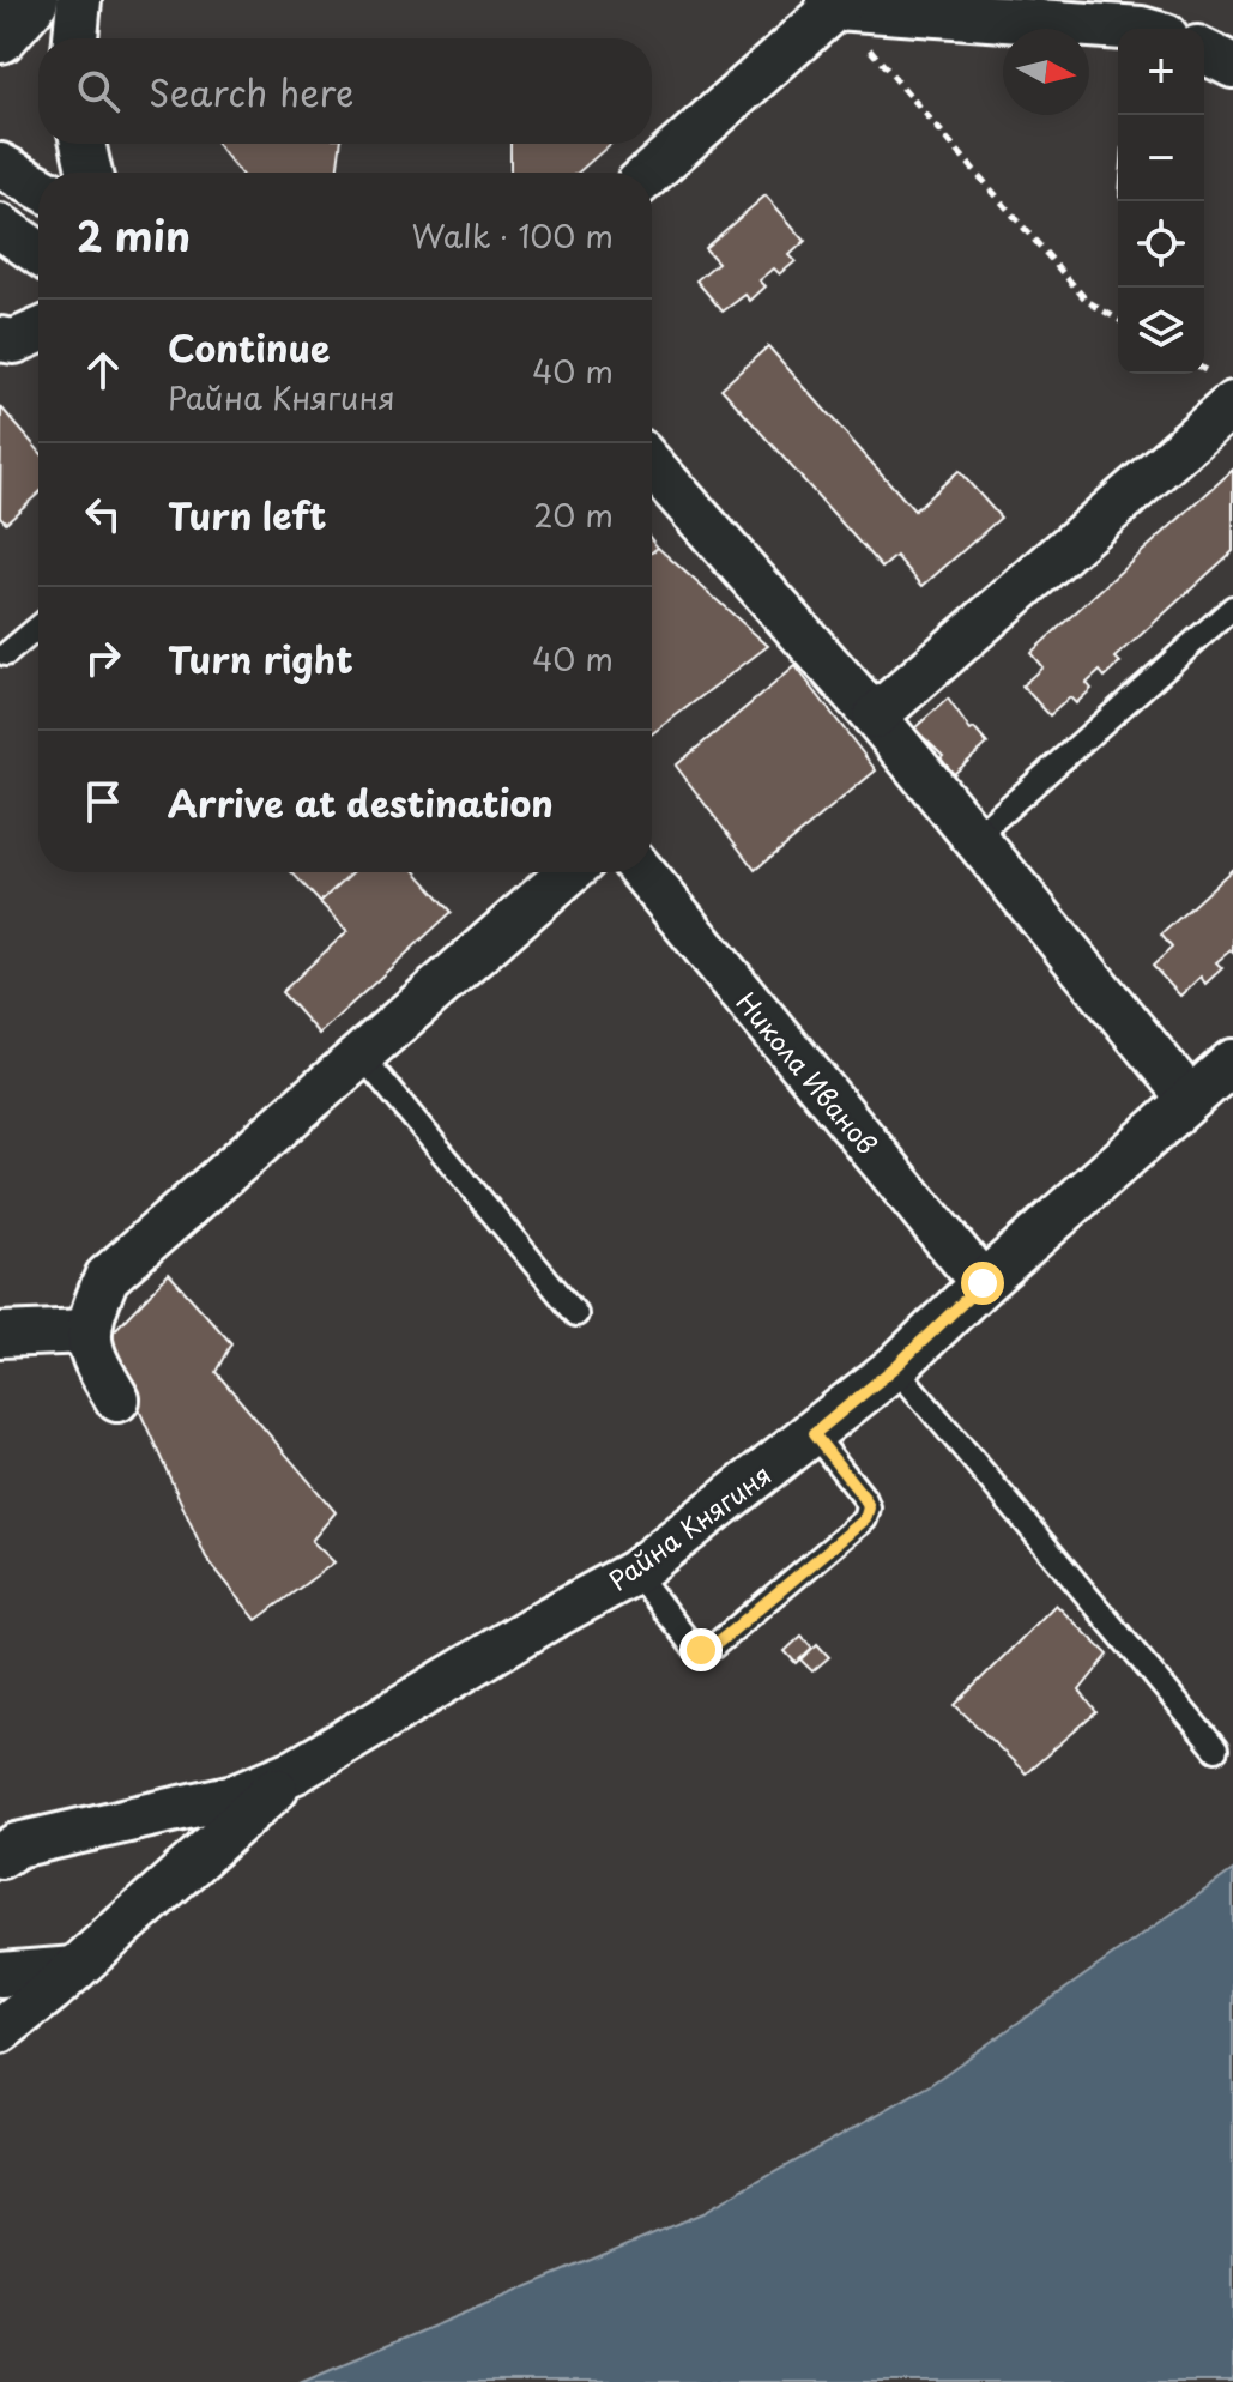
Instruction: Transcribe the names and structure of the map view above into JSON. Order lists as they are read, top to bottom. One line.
{"streets":{"street":["Никола Иванов","Райна Княгиня"]},"crossings":[["Никола Иванов","Райна Княгиня"]],"north":"right","page":{"map_buttons":["+","−"],"search":"Search here","heading":["2 min","Walk · 100 m"],"list":[["Continue","Райна Княгиня","40 m"],["Turn left","20 m"],["Turn right","40 m"],"Arrive at destination"]}}
